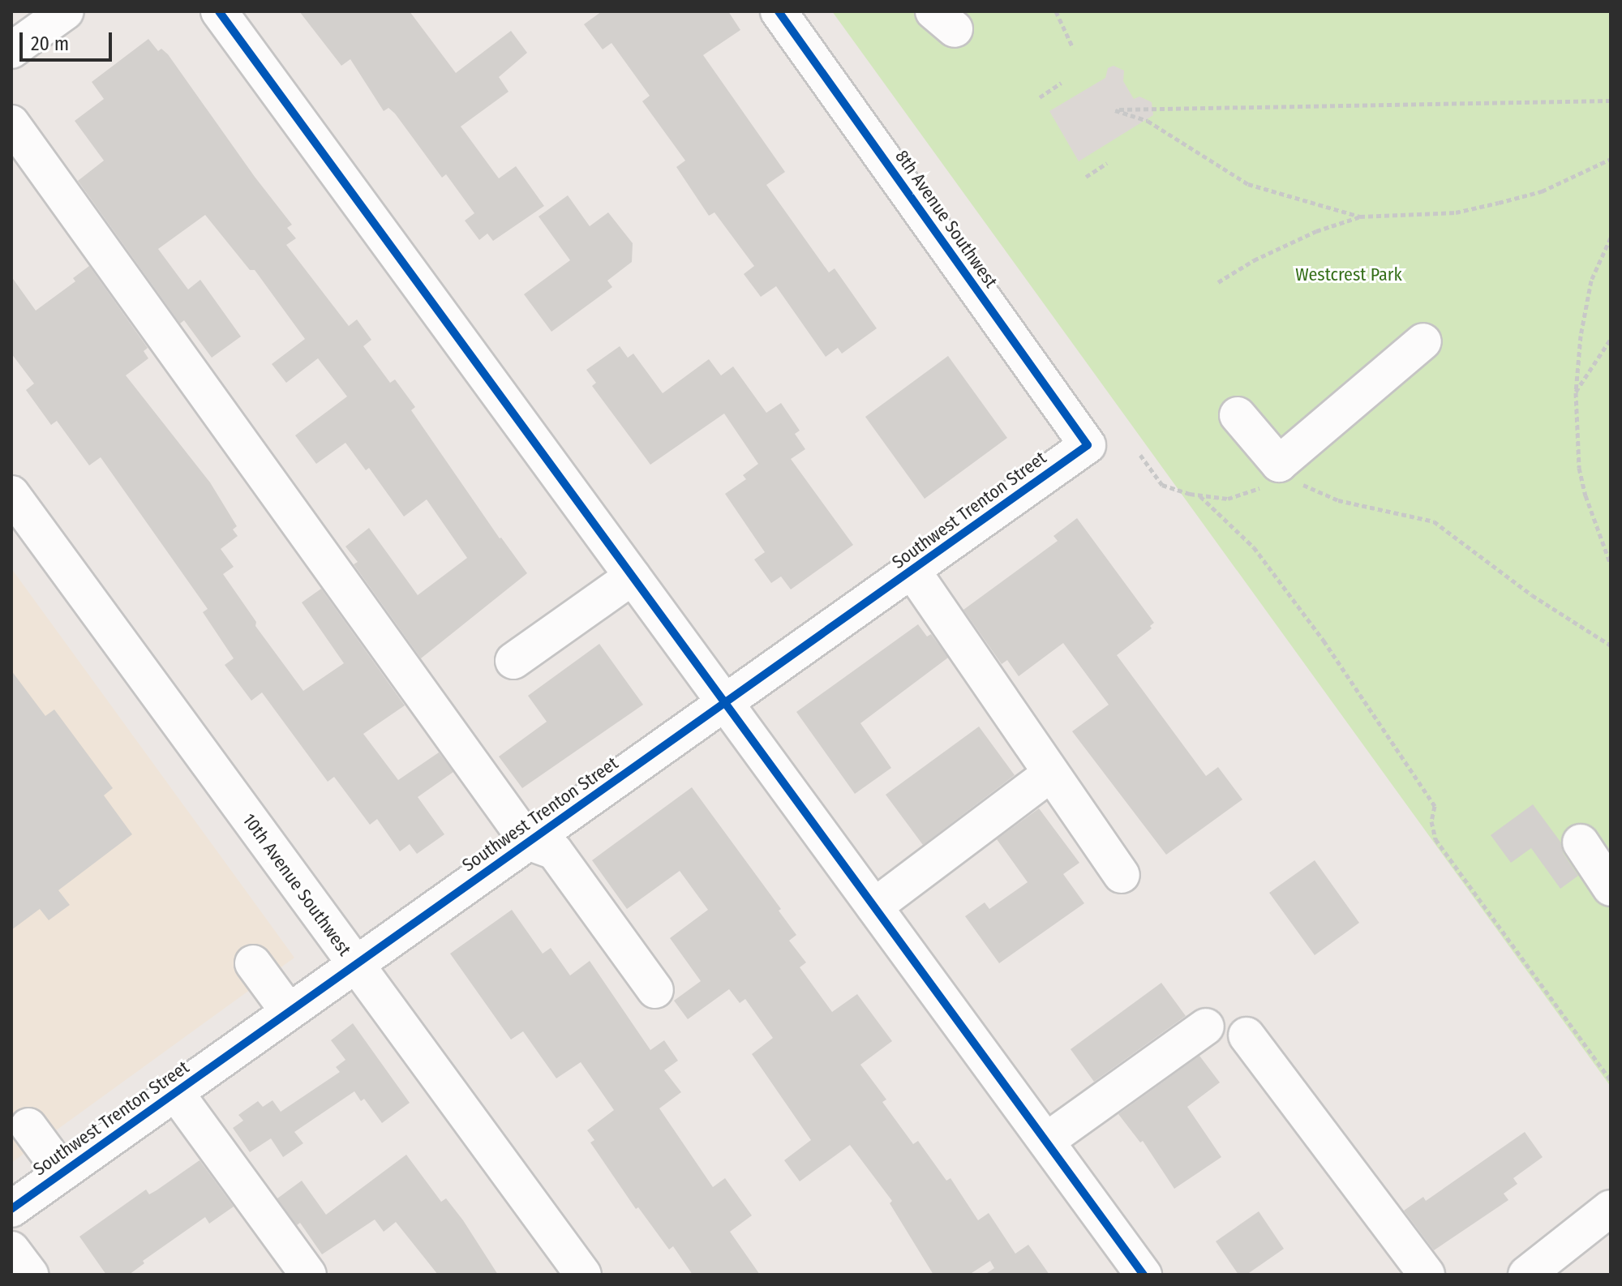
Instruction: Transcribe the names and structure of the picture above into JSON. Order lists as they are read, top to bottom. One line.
{"streets":{"street":["8th Avenue Southwest","Southwest Trenton Street","10th Avenue Southwest"]},"crossings":[["8th Avenue Southwest","Southwest Trenton Street"],["Southwest Trenton Street","10th Avenue Southwest"]],"parks":["Westcrest Park"],"scale_bar":"20 m"}
